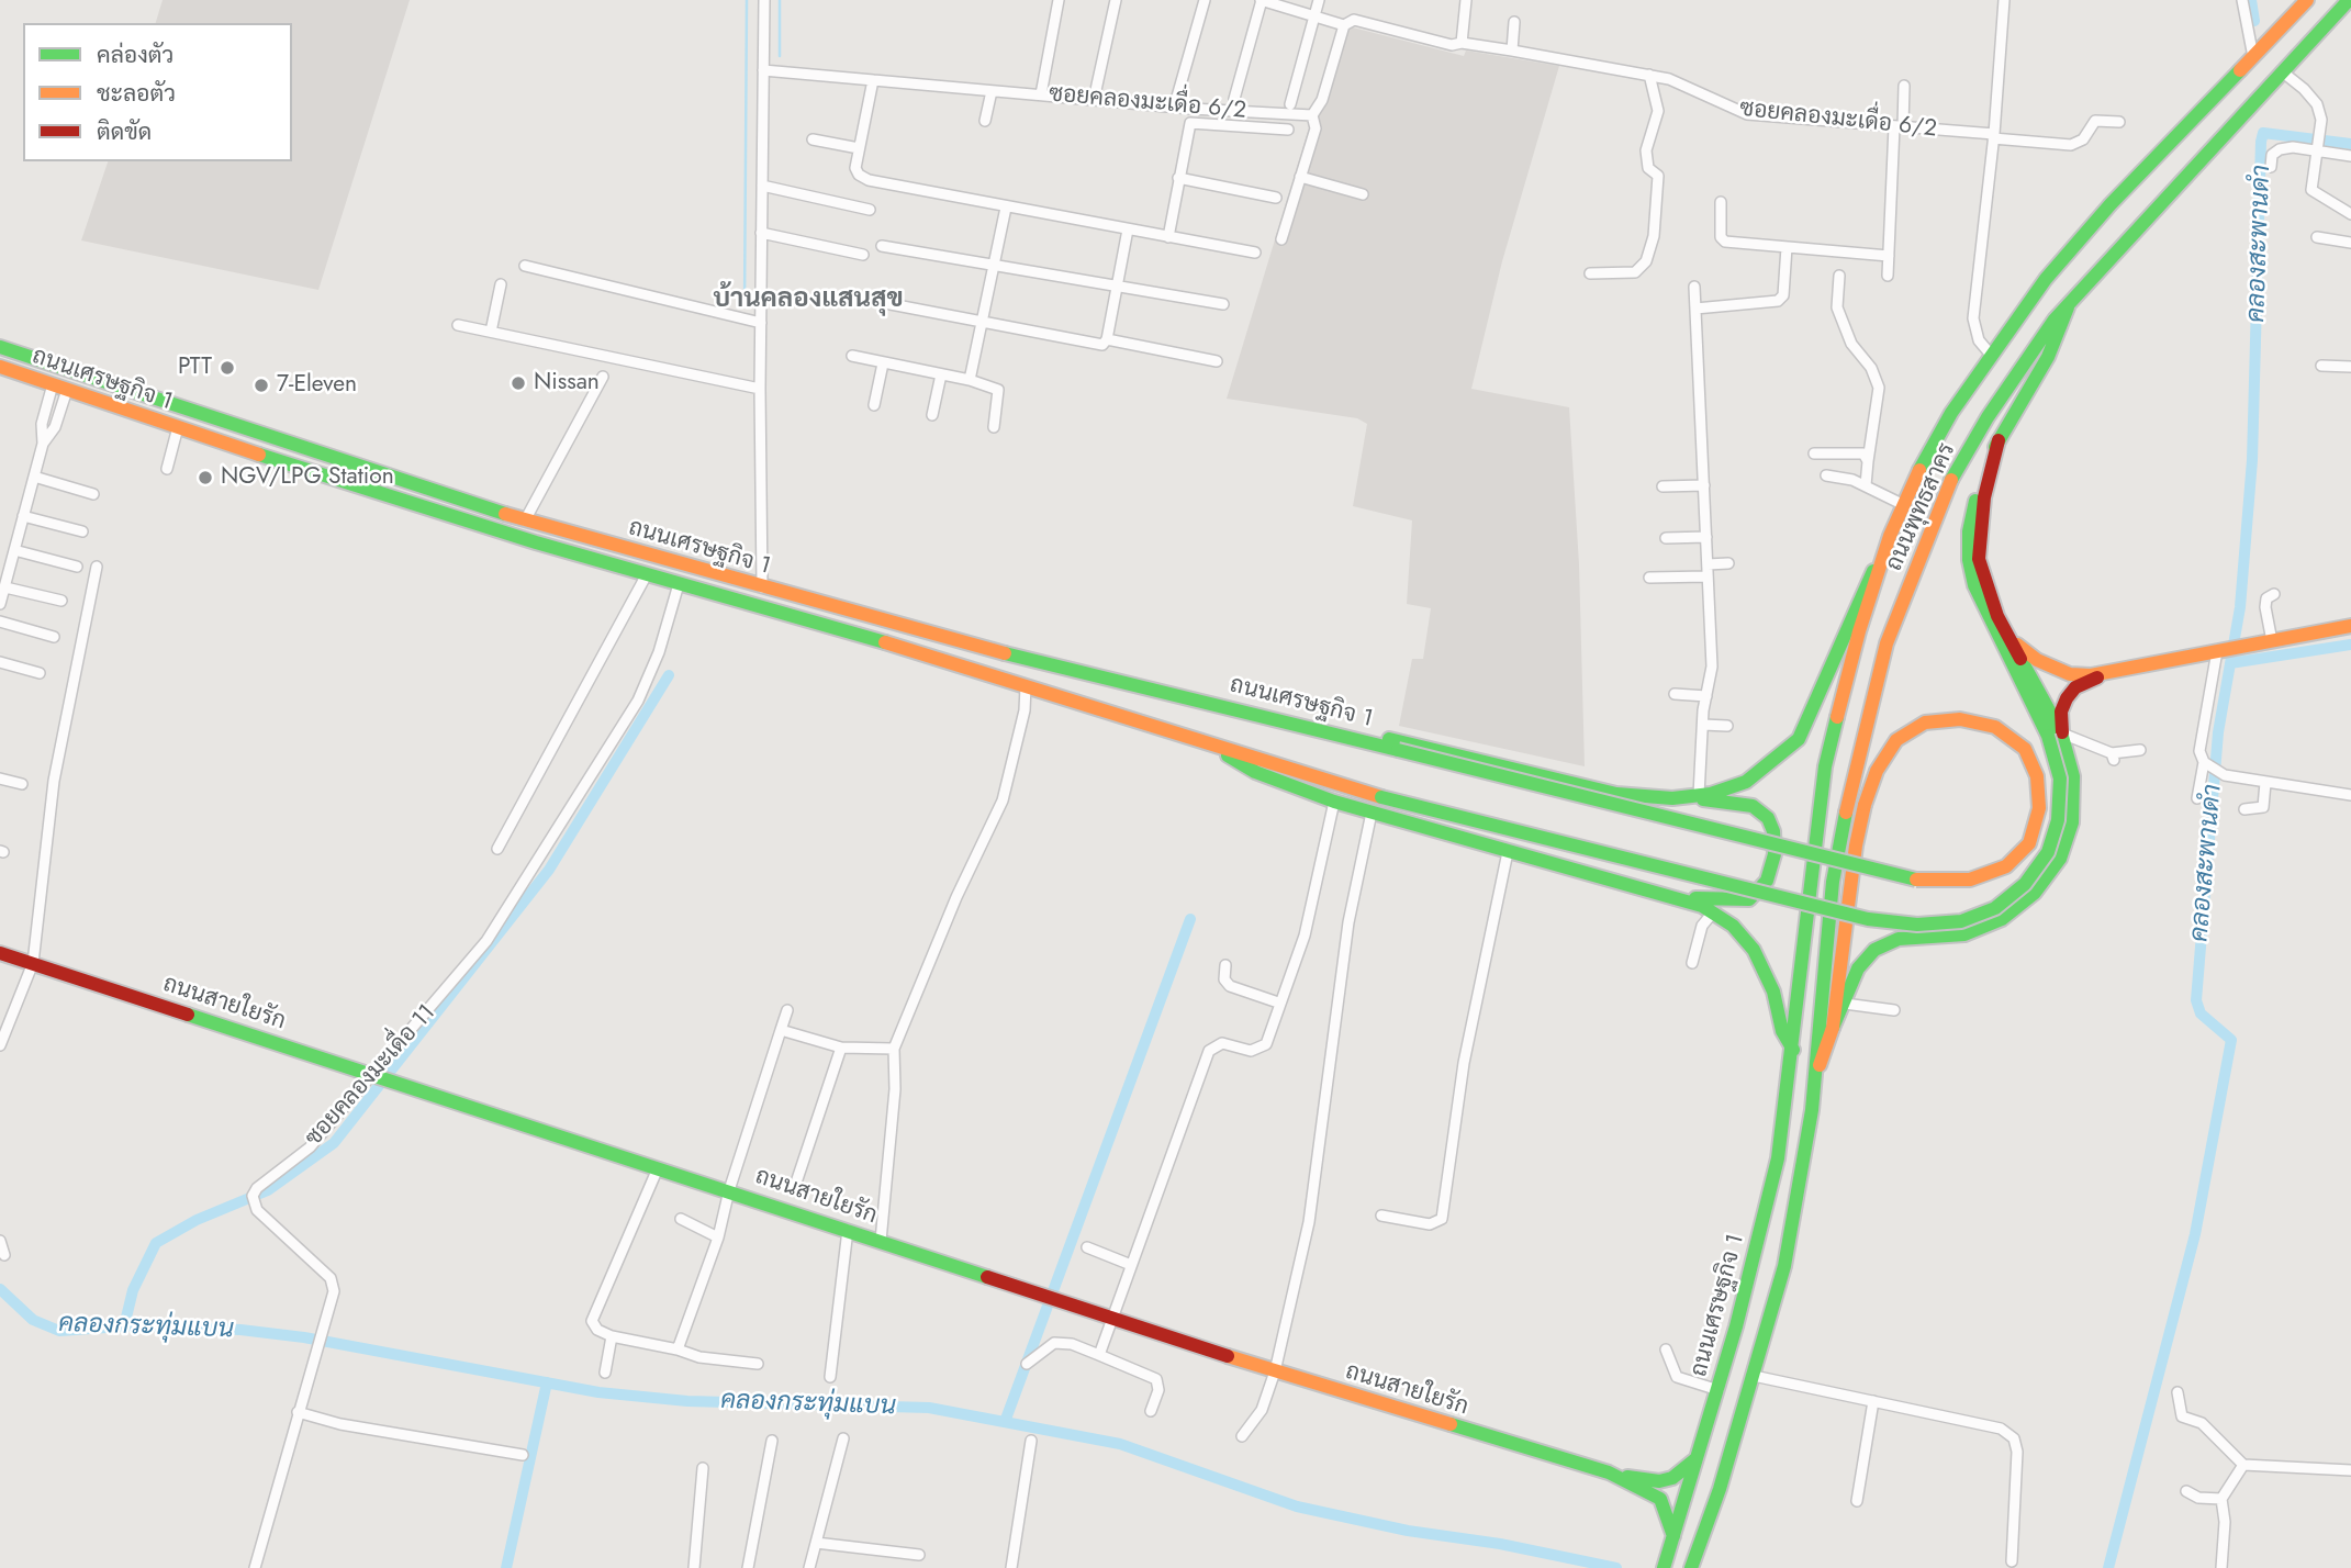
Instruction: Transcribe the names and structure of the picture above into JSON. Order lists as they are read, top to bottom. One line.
{"streets":{"main road":["ถนนเศรษฐกิจ 1","ถนนพุทธสาคร","ถนนสายใยรัก"],"street":["ซอยคลองมะเดื่อ 6/2","ซอยคลองมะเดื่อ 11"]},"crossings":[["ถนนเศรษฐกิจ 1","ถนนพุทธสาคร"],["ถนนเศรษฐกิจ 1","ถนนสายใยรัก"],["ถนนเศรษฐกิจ 1","ซอยคลองมะเดื่อ 11"],["ถนนสายใยรัก","ซอยคลองมะเดื่อ 11"]],"districts":["บ้านคลองแสนสุข"],"water":["คลองสะพานดำ","คลองกระทุ่มแบน"],"places":["PTT","Nissan","7-Eleven","NGV/LPG Station"],"legend":["คล่องตัว","ชะลอตัว","ติดขัด"]}
